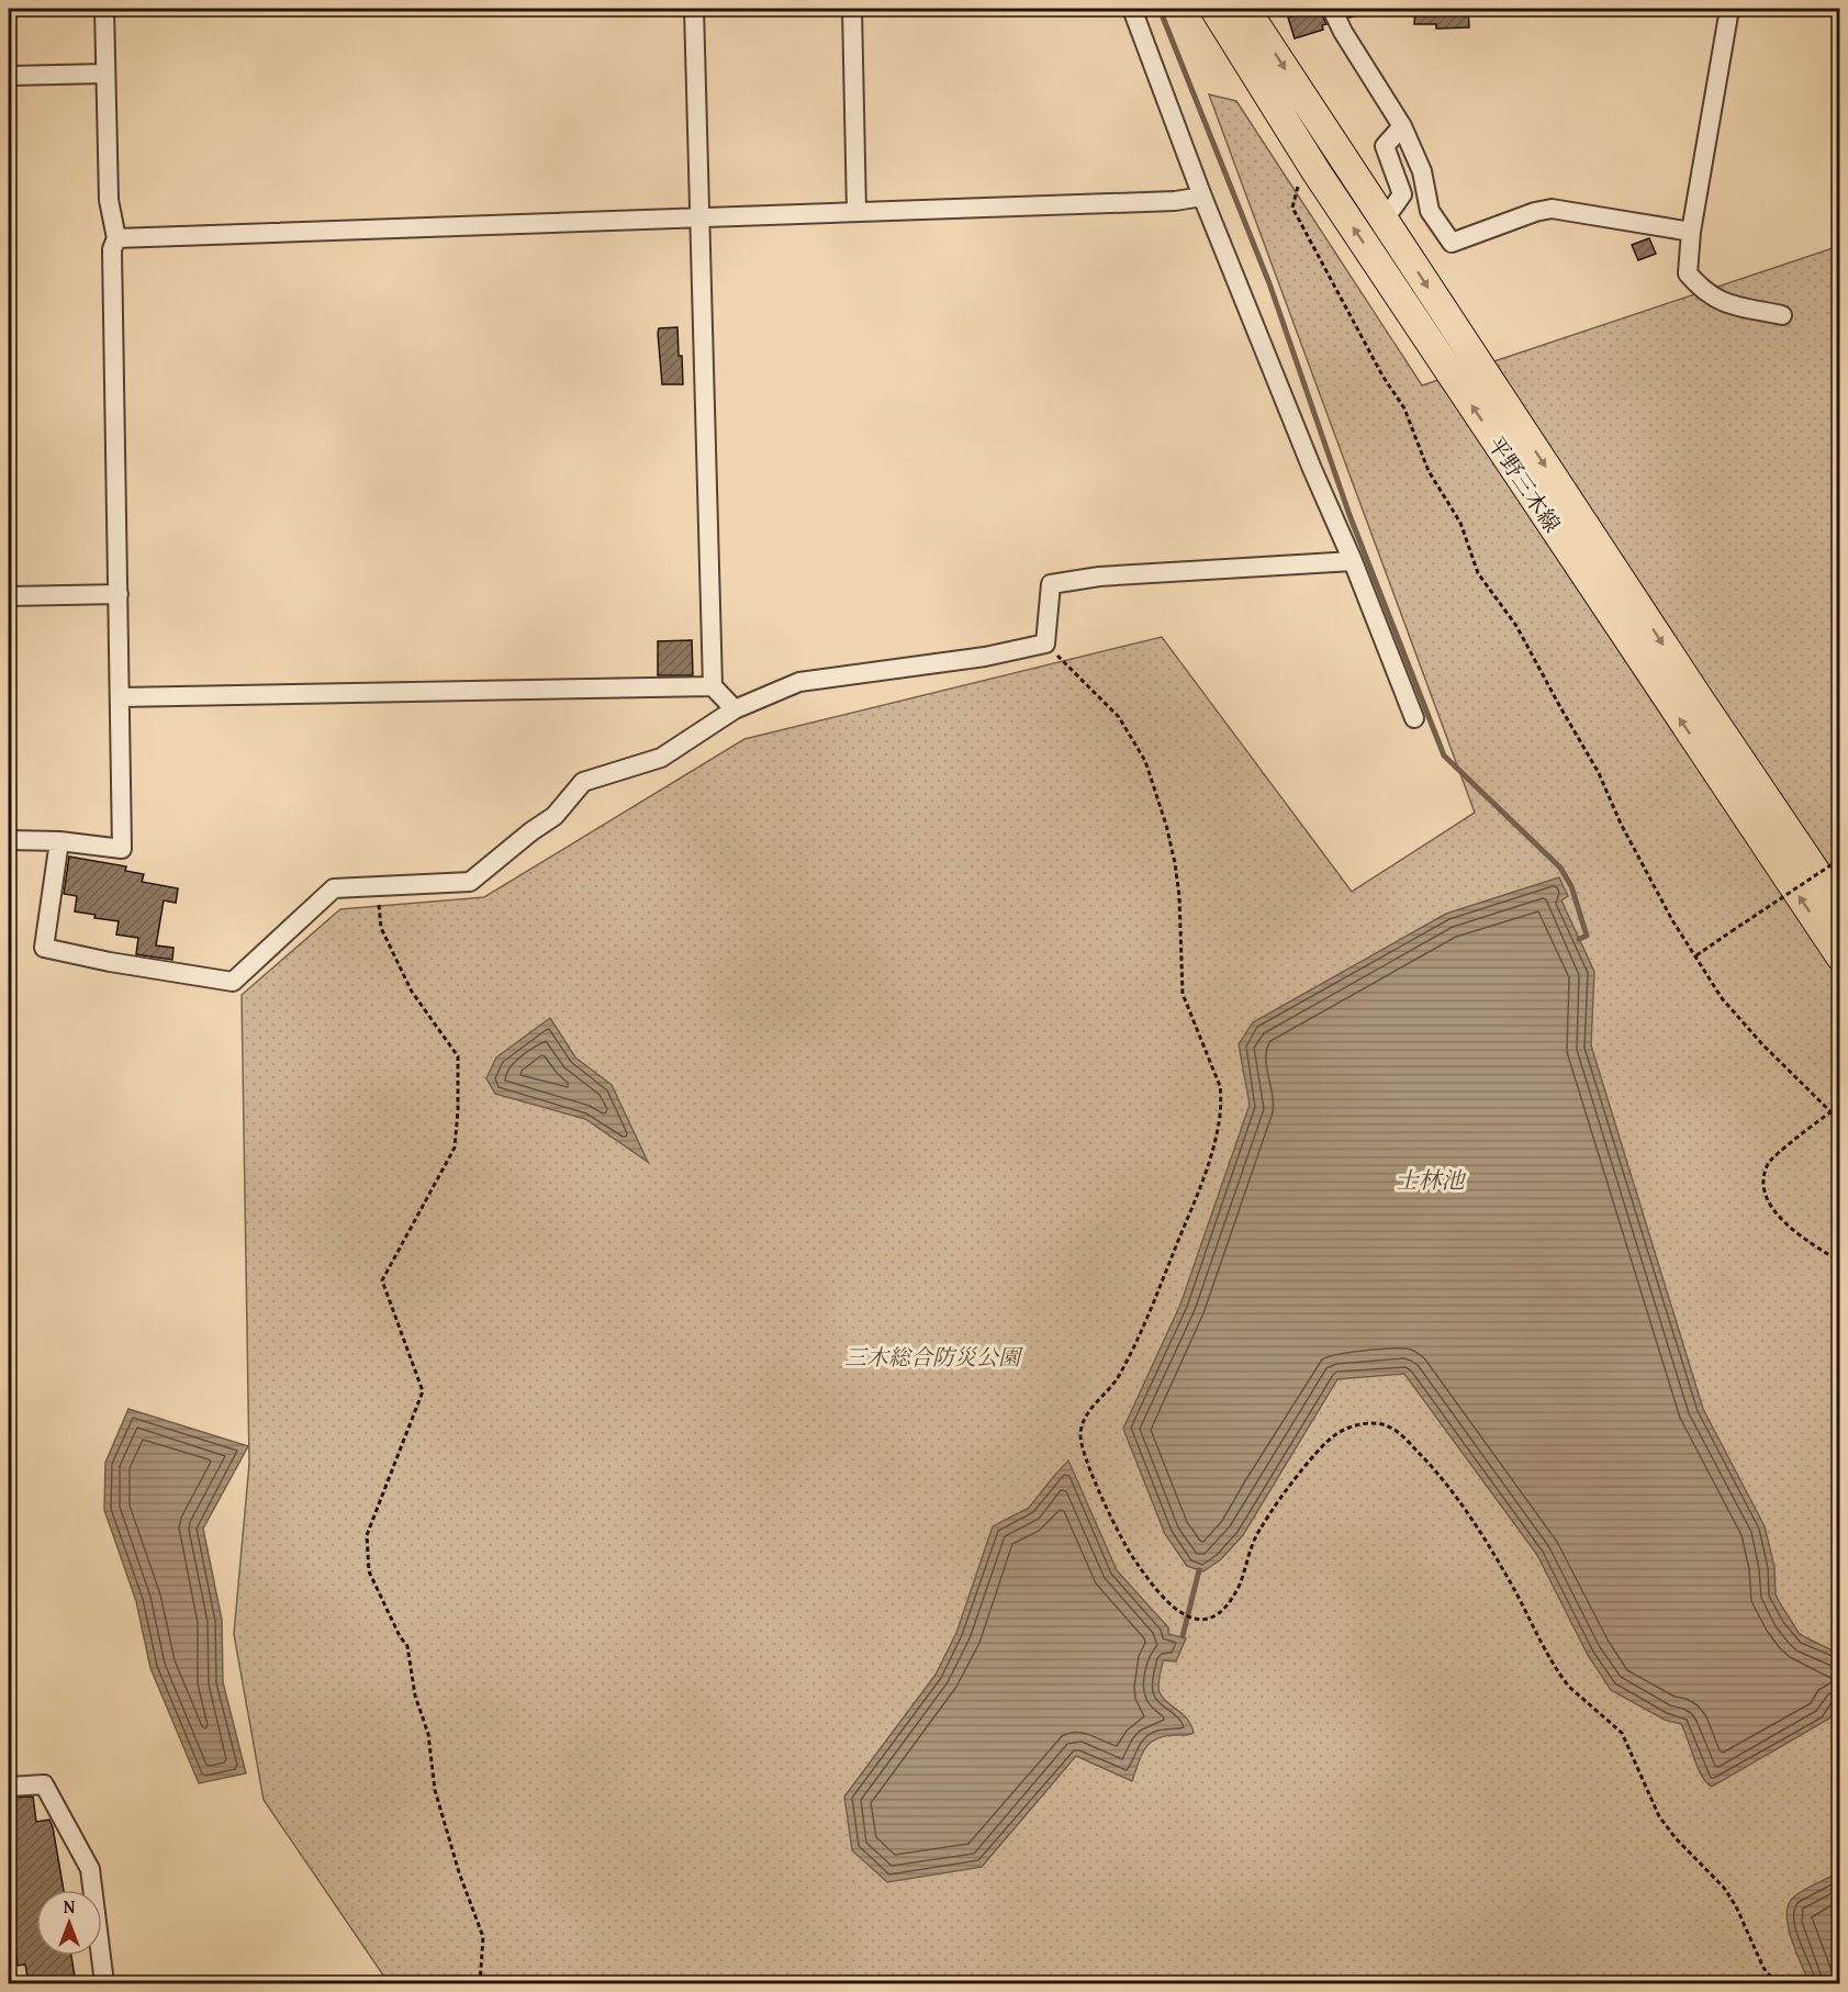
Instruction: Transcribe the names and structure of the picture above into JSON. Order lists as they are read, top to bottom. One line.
{"streets":{"main road":["平野三木線"]},"water":["士林池"],"parks":["三木総合防災公園"],"north":"top"}
